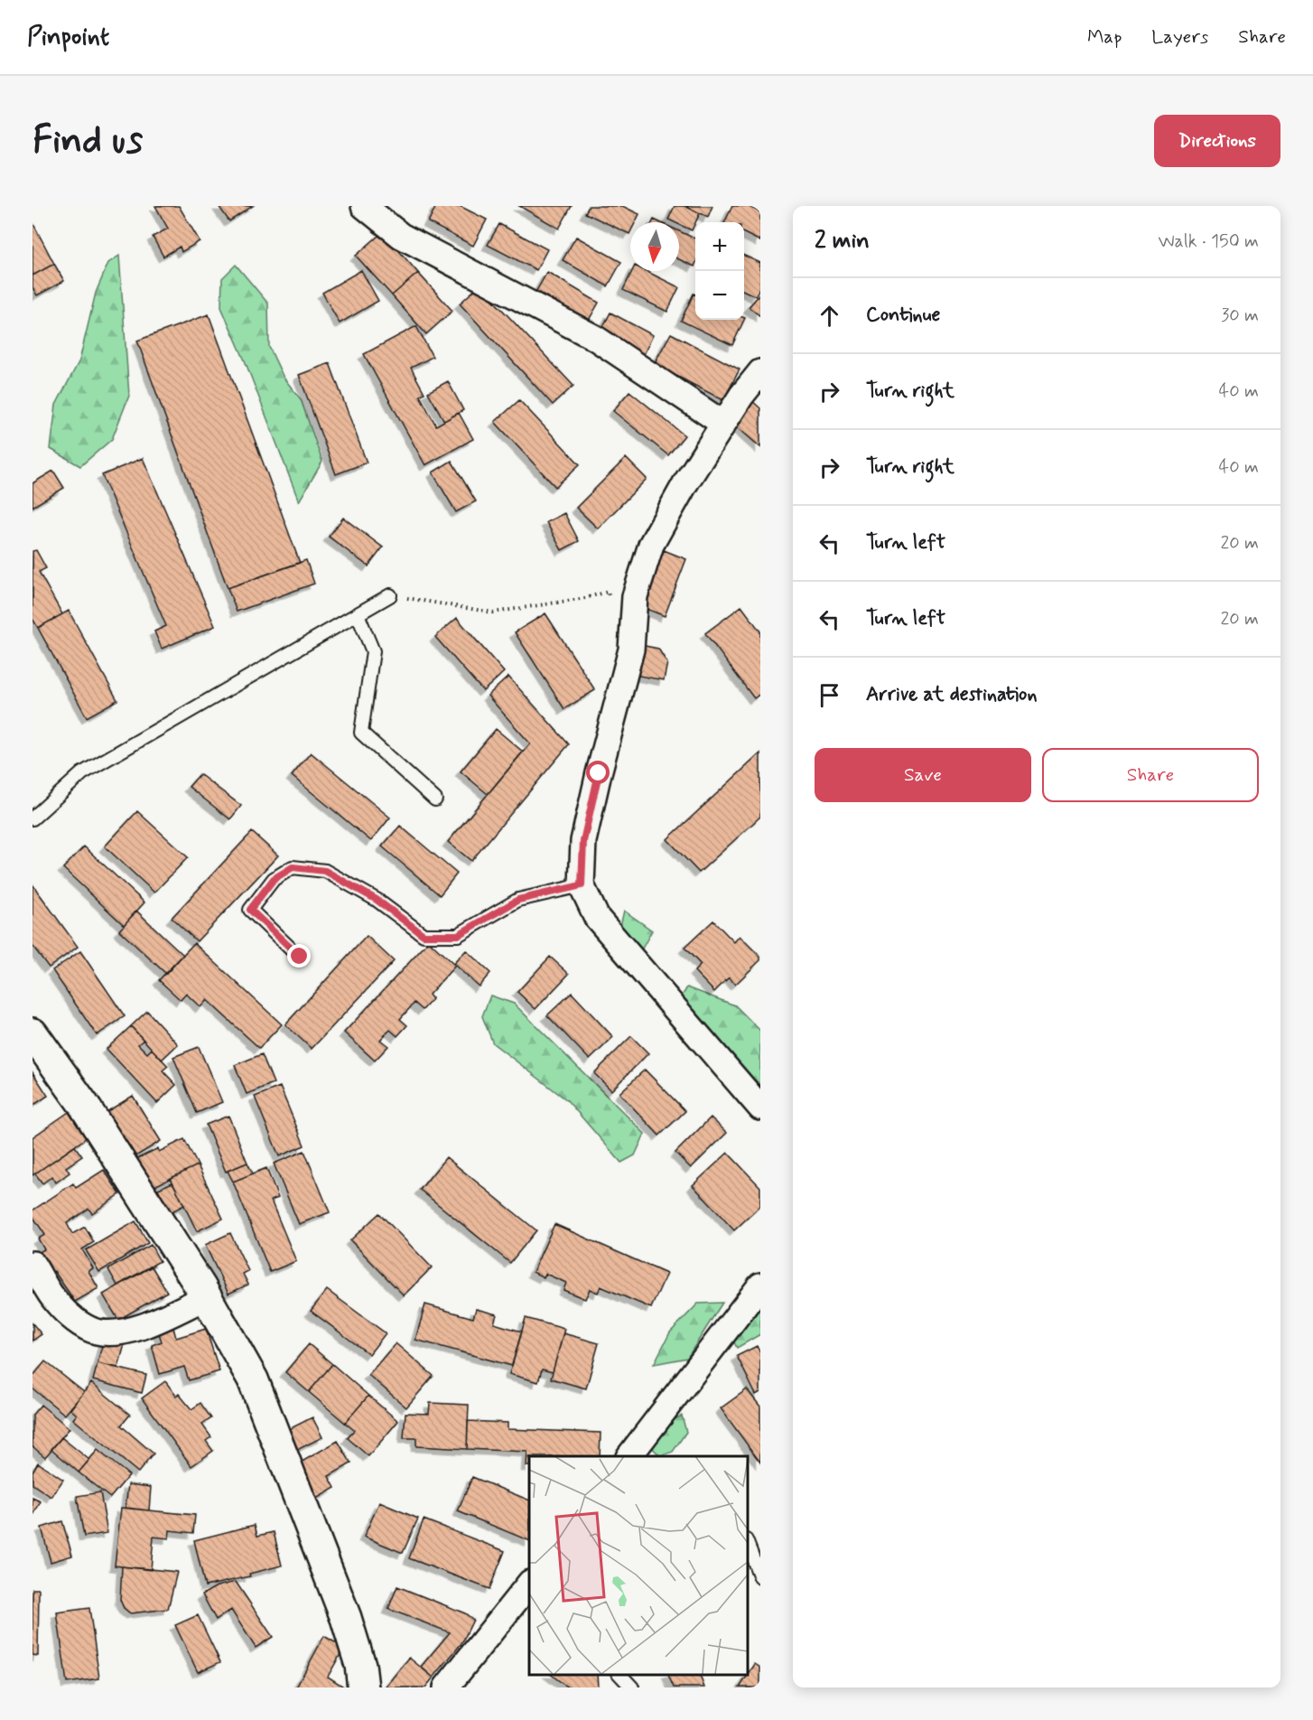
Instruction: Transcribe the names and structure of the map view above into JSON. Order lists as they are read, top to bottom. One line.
{"north":"bottom","page":{"header":"Pinpoint","nav":["Map","Layers","Share"],"buttons":["Directions",["Save","Share"]],"title":"Find us","heading":["2 min","Walk · 150 m"],"map_buttons":["+","−"],"list":[["Continue","30 m"],["Turn right","40 m"],["Turn right","40 m"],["Turn left","20 m"],["Turn left","20 m"],"Arrive at destination"]}}
